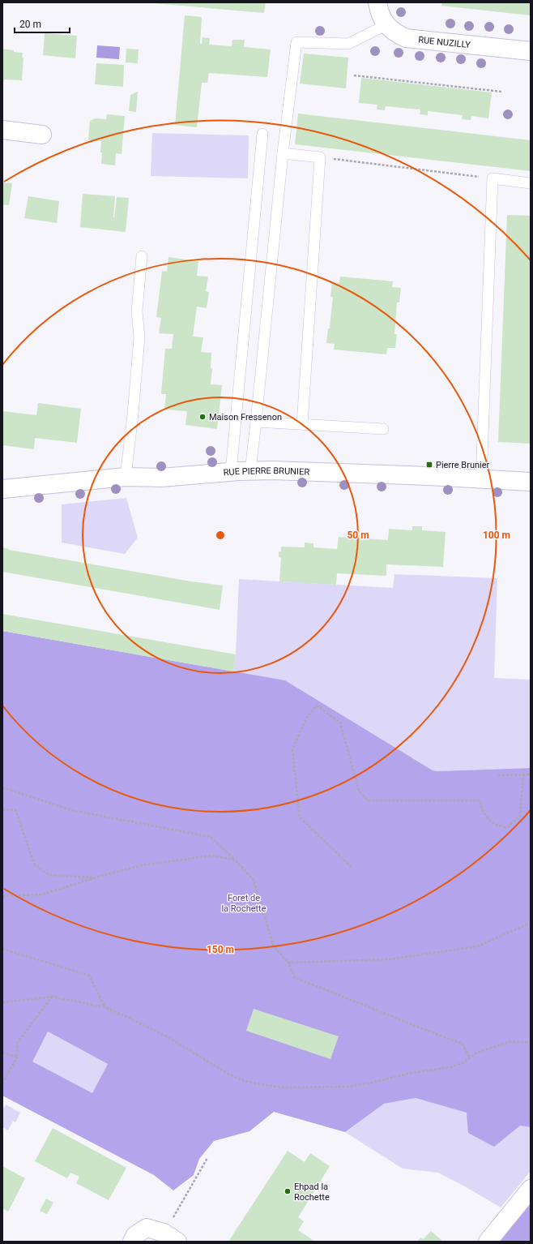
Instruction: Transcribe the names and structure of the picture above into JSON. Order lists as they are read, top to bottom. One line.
{"streets":{"street":["RUE NUZILLY","RUE PIERRE BRUNIER"]},"parks":["Foret de la Rochette"],"places":{"other":["Maison Fressenon","Ehpad la Rochette"],"transit":["Pierre Brunier"]},"scale_bar":"20 m","rings":["50 m","100 m","150 m"]}
